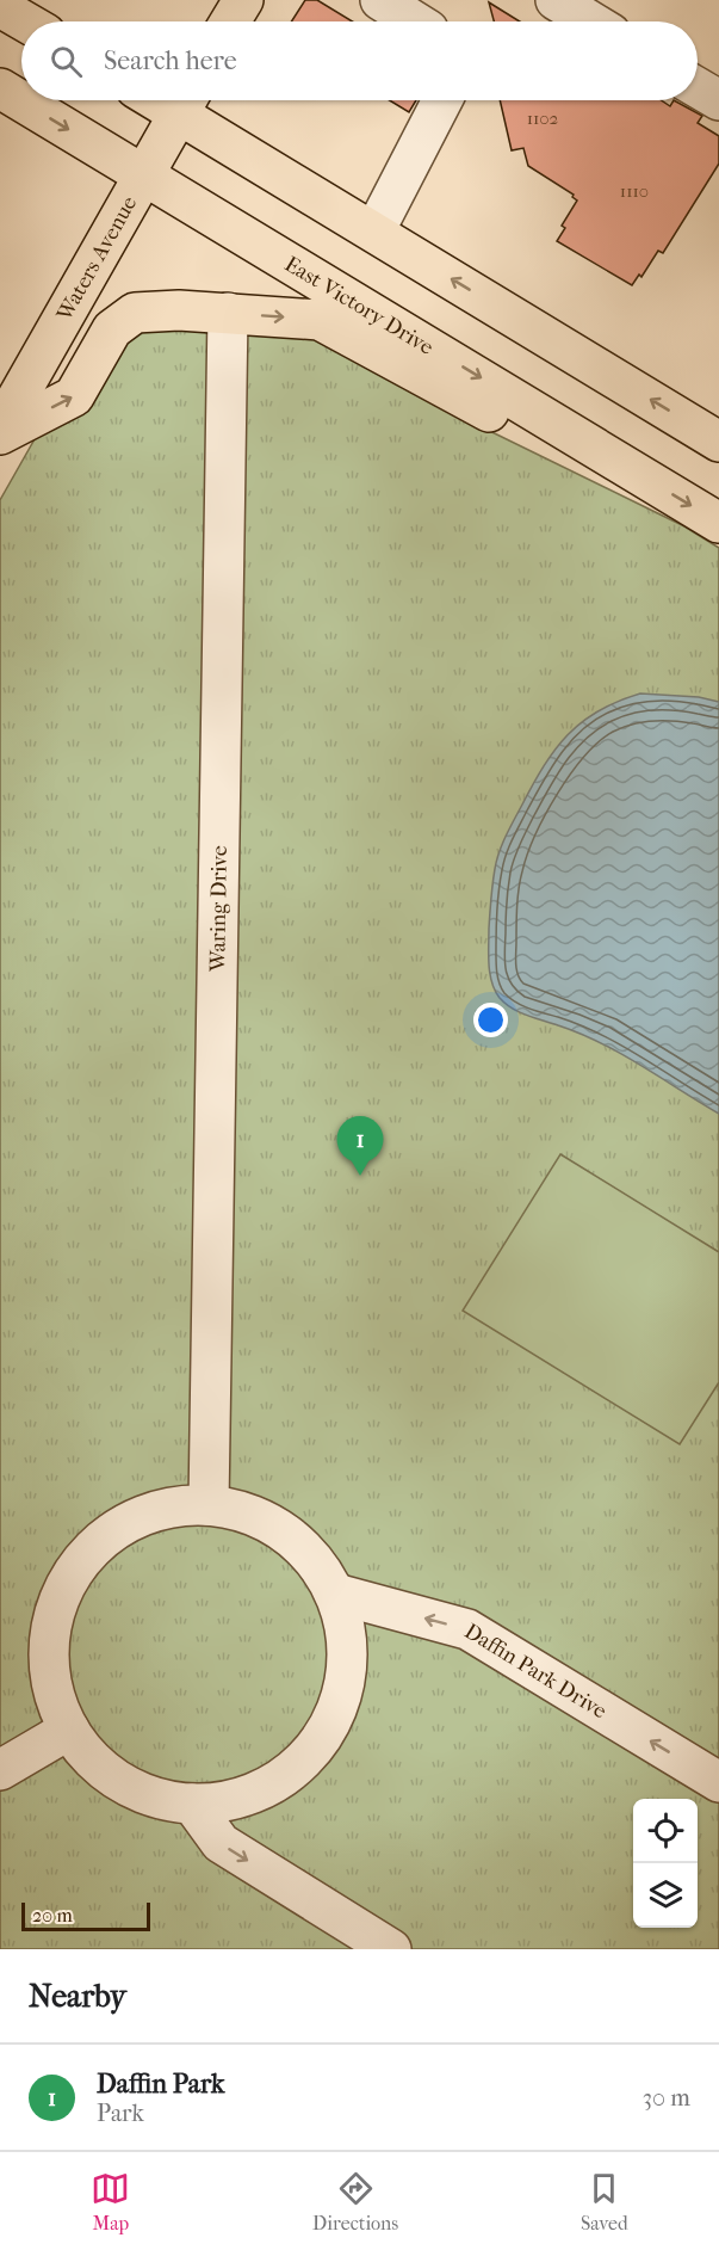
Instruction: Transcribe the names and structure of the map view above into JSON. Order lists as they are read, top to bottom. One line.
{"streets":{"main road":["Waters Avenue","East Victory Drive"],"lane":["Waring Drive","Daffin Park Drive"]},"crossings":[["Waters Avenue","East Victory Drive"]],"house_numbers":["1102","1110"],"scale_bar":"20 m","page":{"search":"Search here","pins":"1","scale":"20 m","heading":"Nearby","list":[{"mark":"1","name":"Daffin Park","note":"Park","value":"30 m"}],"nav":["Map","Directions","Saved"]}}
